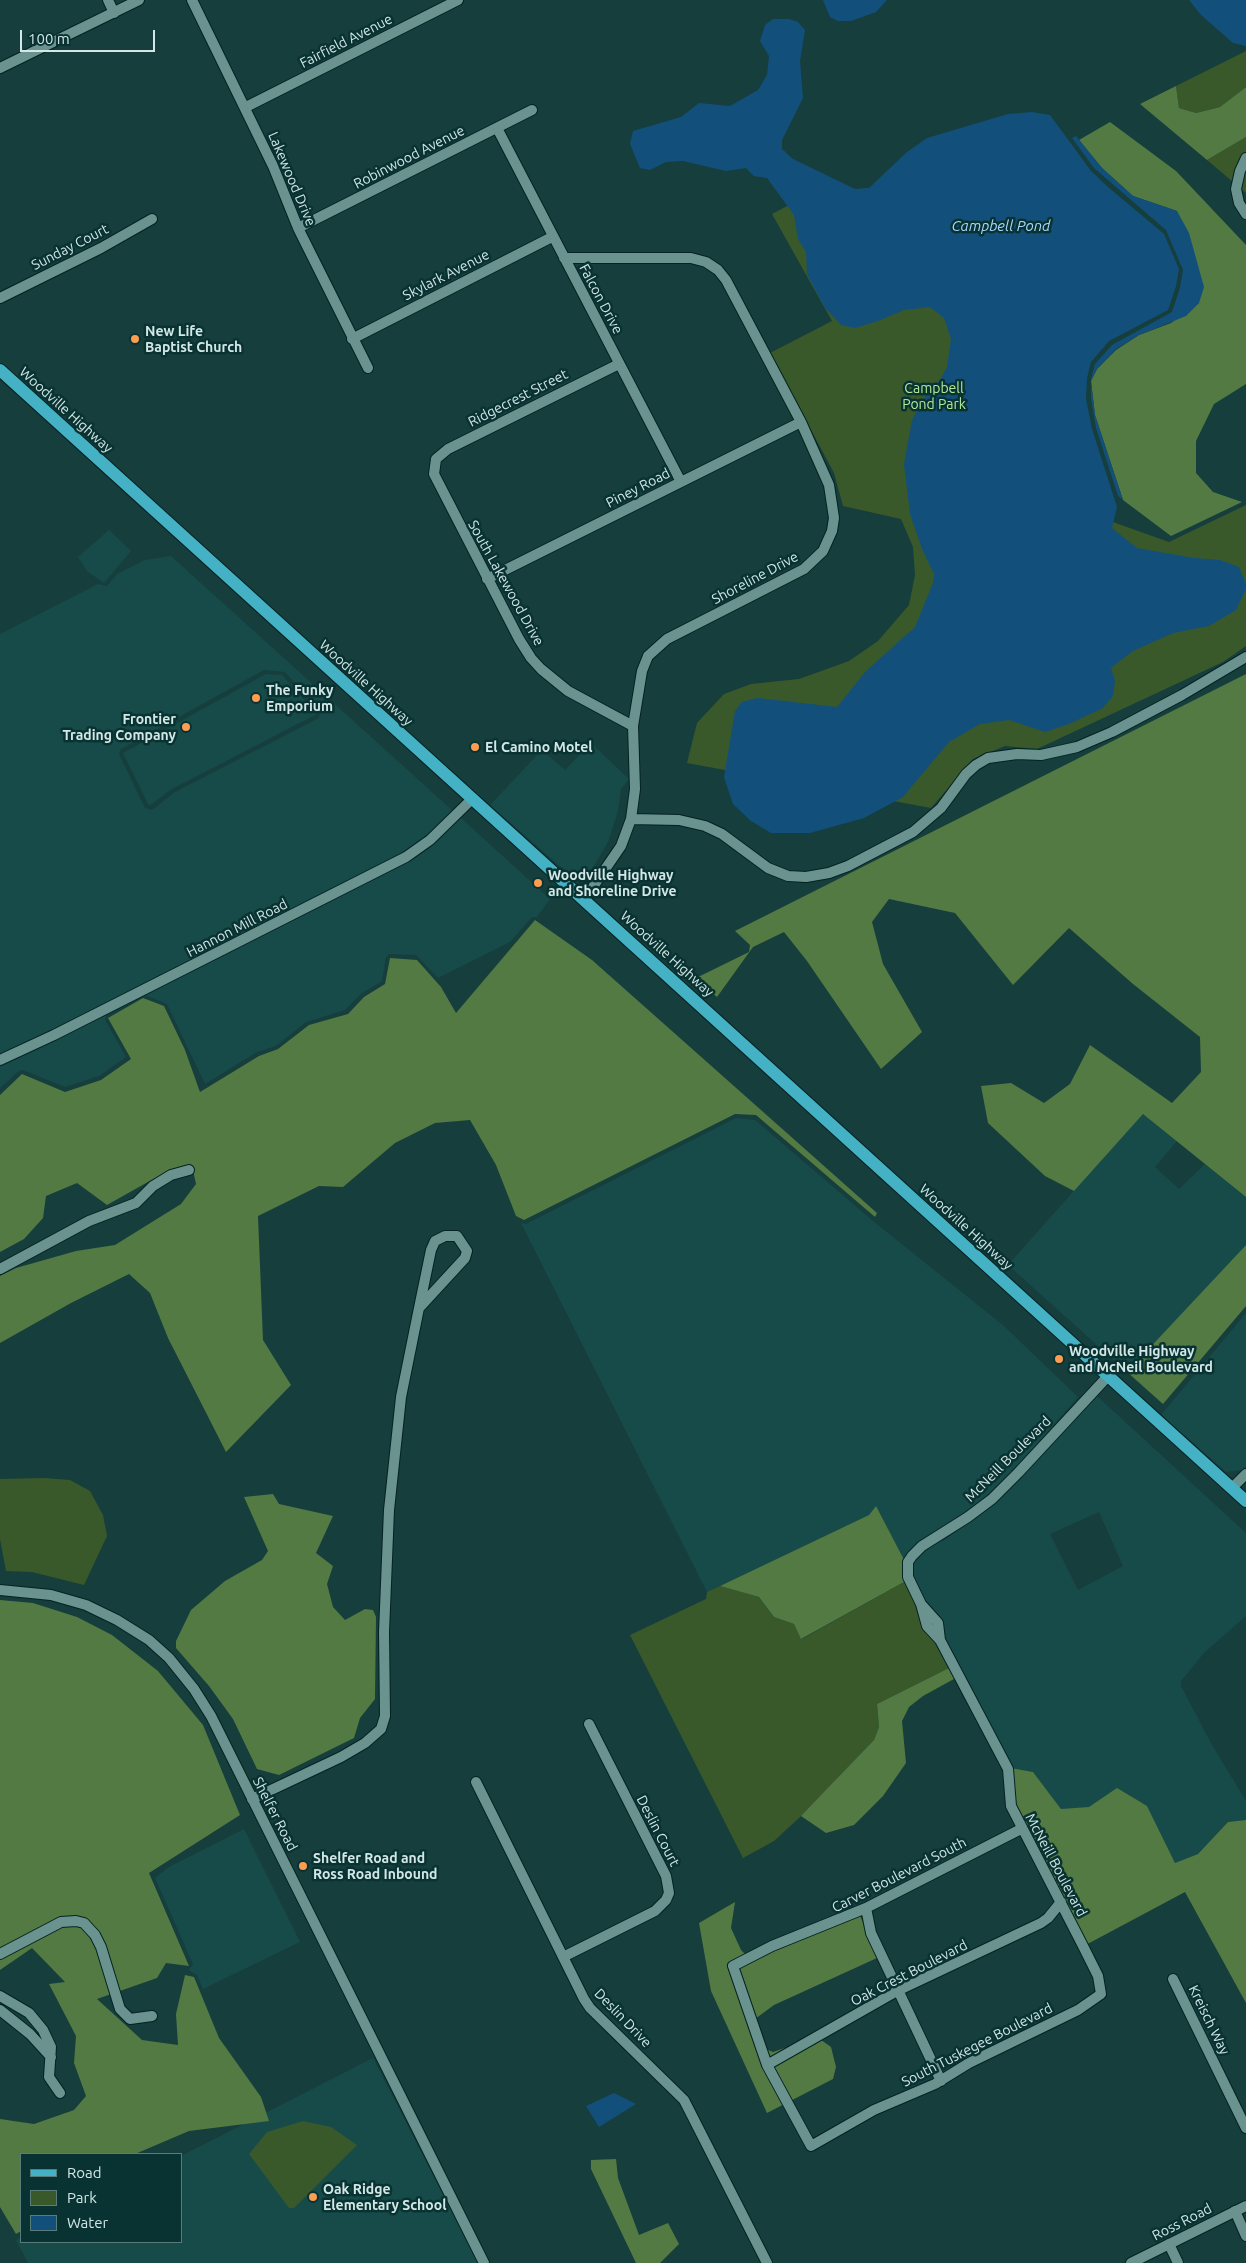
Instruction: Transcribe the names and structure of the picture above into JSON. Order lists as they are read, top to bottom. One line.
{"streets":{"main road":["Woodville Highway"],"street":["Fairfield Avenue","Robinwood Avenue","Lakewood Drive","Sunday Court","Skylark Avenue","Falcon Drive","Ridgecrest Street","Piney Road","Shoreline Drive","South Lakewood Drive","Hannon Mill Road","McNeill Boulevard","Shelfer Road","Deslin Court","Carver Boulevard South","Oak Crest Boulevard","Deslin Drive","Kreisch Way","South Tuskegee Boulevard","Ross Road"]},"crossings":[["Fairfield Avenue","Lakewood Drive"],["Robinwood Avenue","Lakewood Drive"],["Robinwood Avenue","Falcon Drive"],["Lakewood Drive","Skylark Avenue"],["Skylark Avenue","Falcon Drive"],["Falcon Drive","Ridgecrest Street"],["Falcon Drive","Piney Road"],["Falcon Drive","Shoreline Drive"],["Ridgecrest Street","South Lakewood Drive"],["Woodville Highway","Shoreline Drive"],["Woodville Highway","Hannon Mill Road"],["Woodville Highway","McNeill Boulevard"],["Piney Road","Shoreline Drive"],["Piney Road","South Lakewood Drive"],["Shoreline Drive","South Lakewood Drive"],["McNeill Boulevard","Carver Boulevard South"],["McNeill Boulevard","Oak Crest Boulevard"],["McNeill Boulevard","South Tuskegee Boulevard"],["Deslin Court","Deslin Drive"],["Carver Boulevard South","Oak Crest Boulevard"],["Carver Boulevard South","South Tuskegee Boulevard"],["Oak Crest Boulevard","South Tuskegee Boulevard"]],"water":["Campbell Pond"],"parks":["Campbell Pond Park"],"places":["New Life Baptist Church","The Funky Emporium","Frontier Trading Company","El Camino Motel","Woodville Highway and Shoreline Drive","Woodville Highway and McNeil Boulevard","Shelfer Road and Ross Road Inbound","Oak Ridge Elementary School"],"legend":["Road","Park","Water"],"scale_bar":"100 m"}
